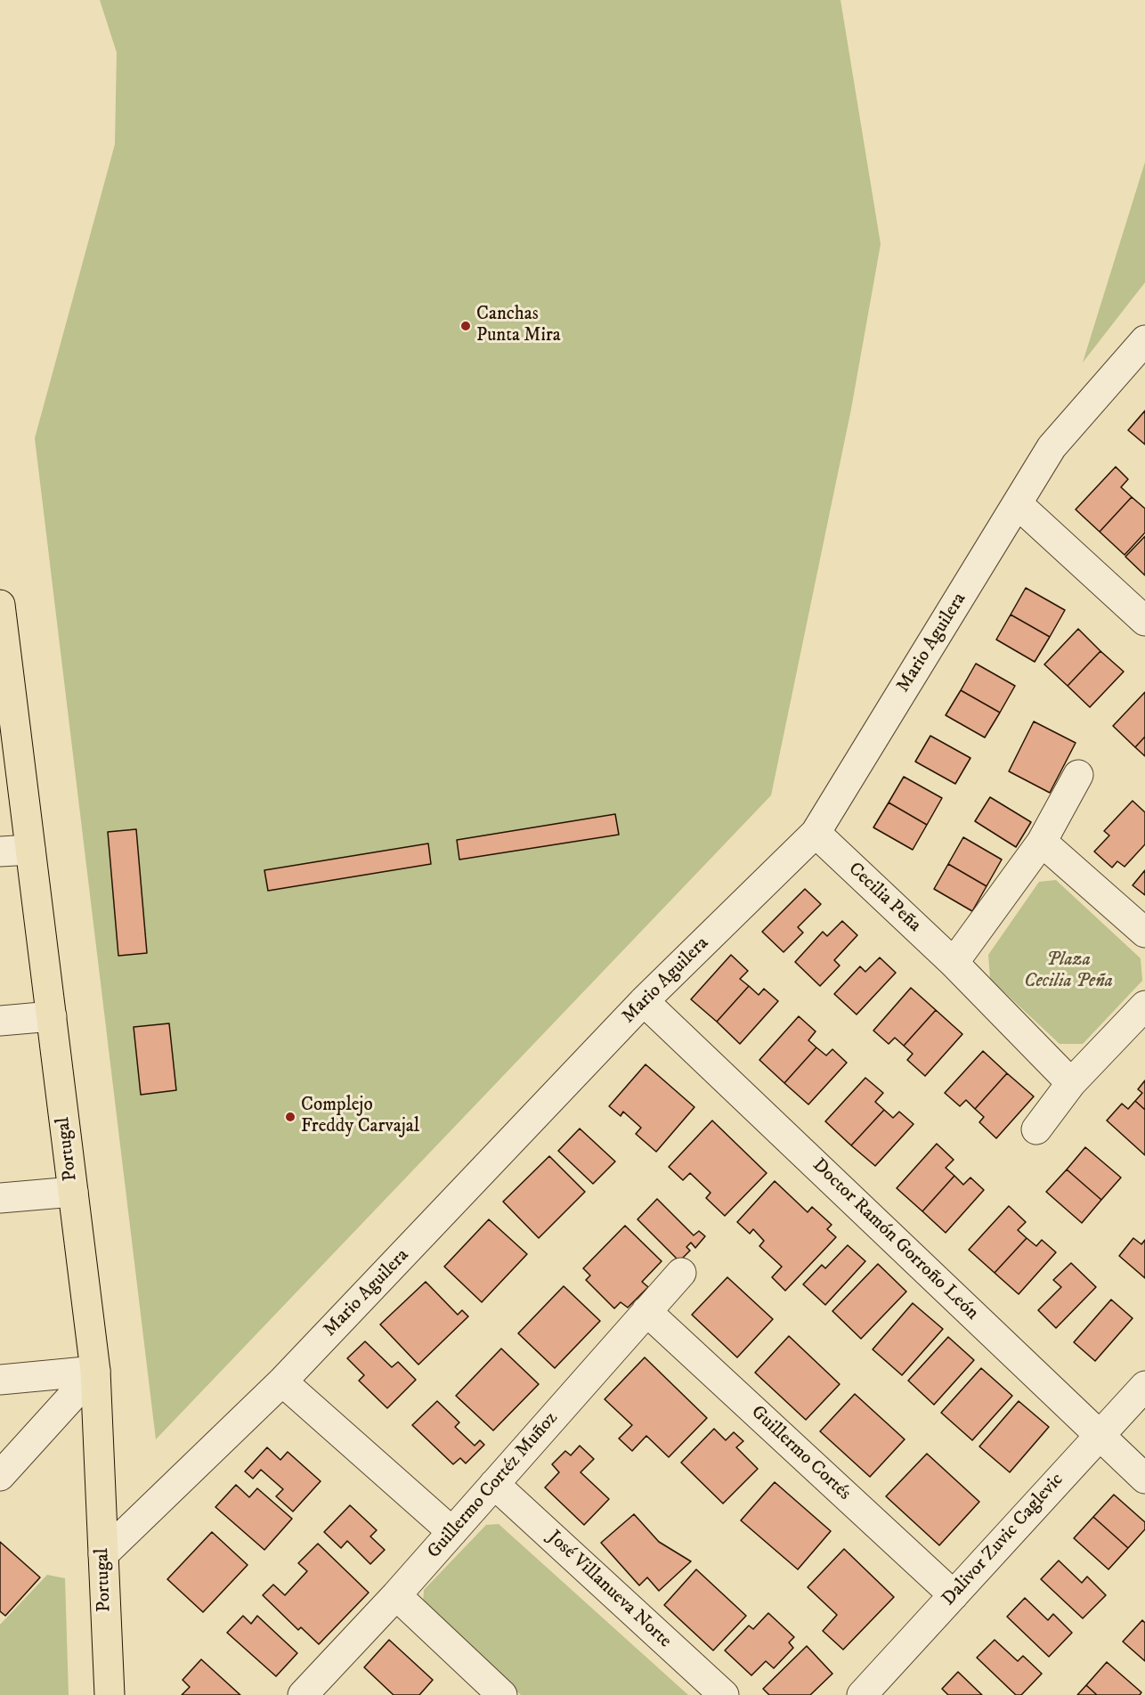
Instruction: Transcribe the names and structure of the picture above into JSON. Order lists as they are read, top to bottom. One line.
{"streets":{"main road":["Portugal"],"street":["Mario Aguilera","Cecilia Peña","Doctor Ramón Gorroño León","Guillermo Cortés","Guillermo Cortéz Muñoz","Dalivor Zuvic Caglevic","José Villanueva Norte"]},"crossings":[["Mario Aguilera","Cecilia Peña"],["Mario Aguilera","Portugal"],["Mario Aguilera","Doctor Ramón Gorroño León"],["Doctor Ramón Gorroño León","Dalivor Zuvic Caglevic"],["Guillermo Cortés","Guillermo Cortéz Muñoz"],["Guillermo Cortés","Dalivor Zuvic Caglevic"],["Guillermo Cortéz Muñoz","José Villanueva Norte"]],"parks":["Plaza Cecilia Peña"],"places":["Canchas Punta Mira","Complejo Freddy Carvajal"]}
